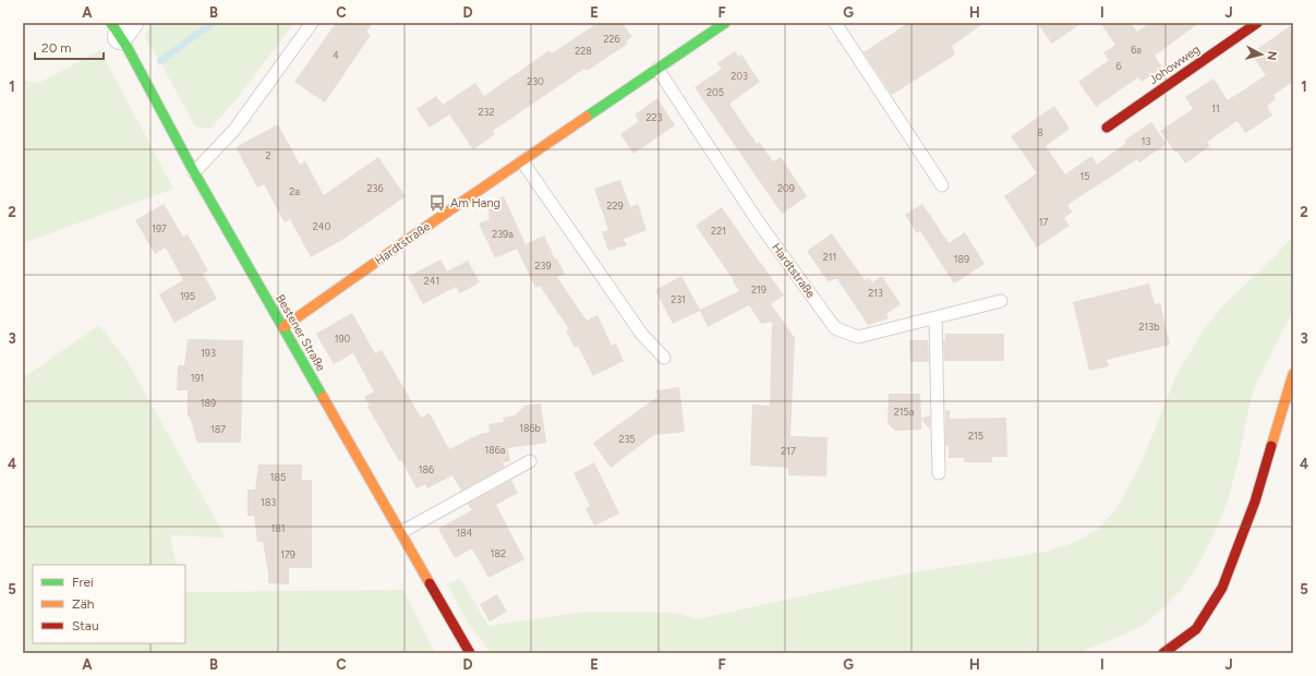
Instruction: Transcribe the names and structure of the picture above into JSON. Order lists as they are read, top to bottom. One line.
{"streets":{"main road":["Johowweg","Hardtstraße","Bestener Straße"]},"crossings":[["Hardtstraße","Bestener Straße"]],"places":{"bus stop":["Am Hang"]},"house_numbers":["226","6a","228","4","6","203","230","205","11","232","223","8","13","2","15","236","209","2a","229","17","240","197","221","239a","211","189","239","241","219","213","195","231","213b","190","193","191","189","215a","186b","187","215","235","186a","217","186","185","183","181","184","182","179"],"legend":["Frei","Zäh","Stau"],"scale_bar":"20 m","north":"right","grid":{"columns":["A","B","C","D","E","F","G","H","I","J"],"rows":["1","2","3","4","5"]}}
